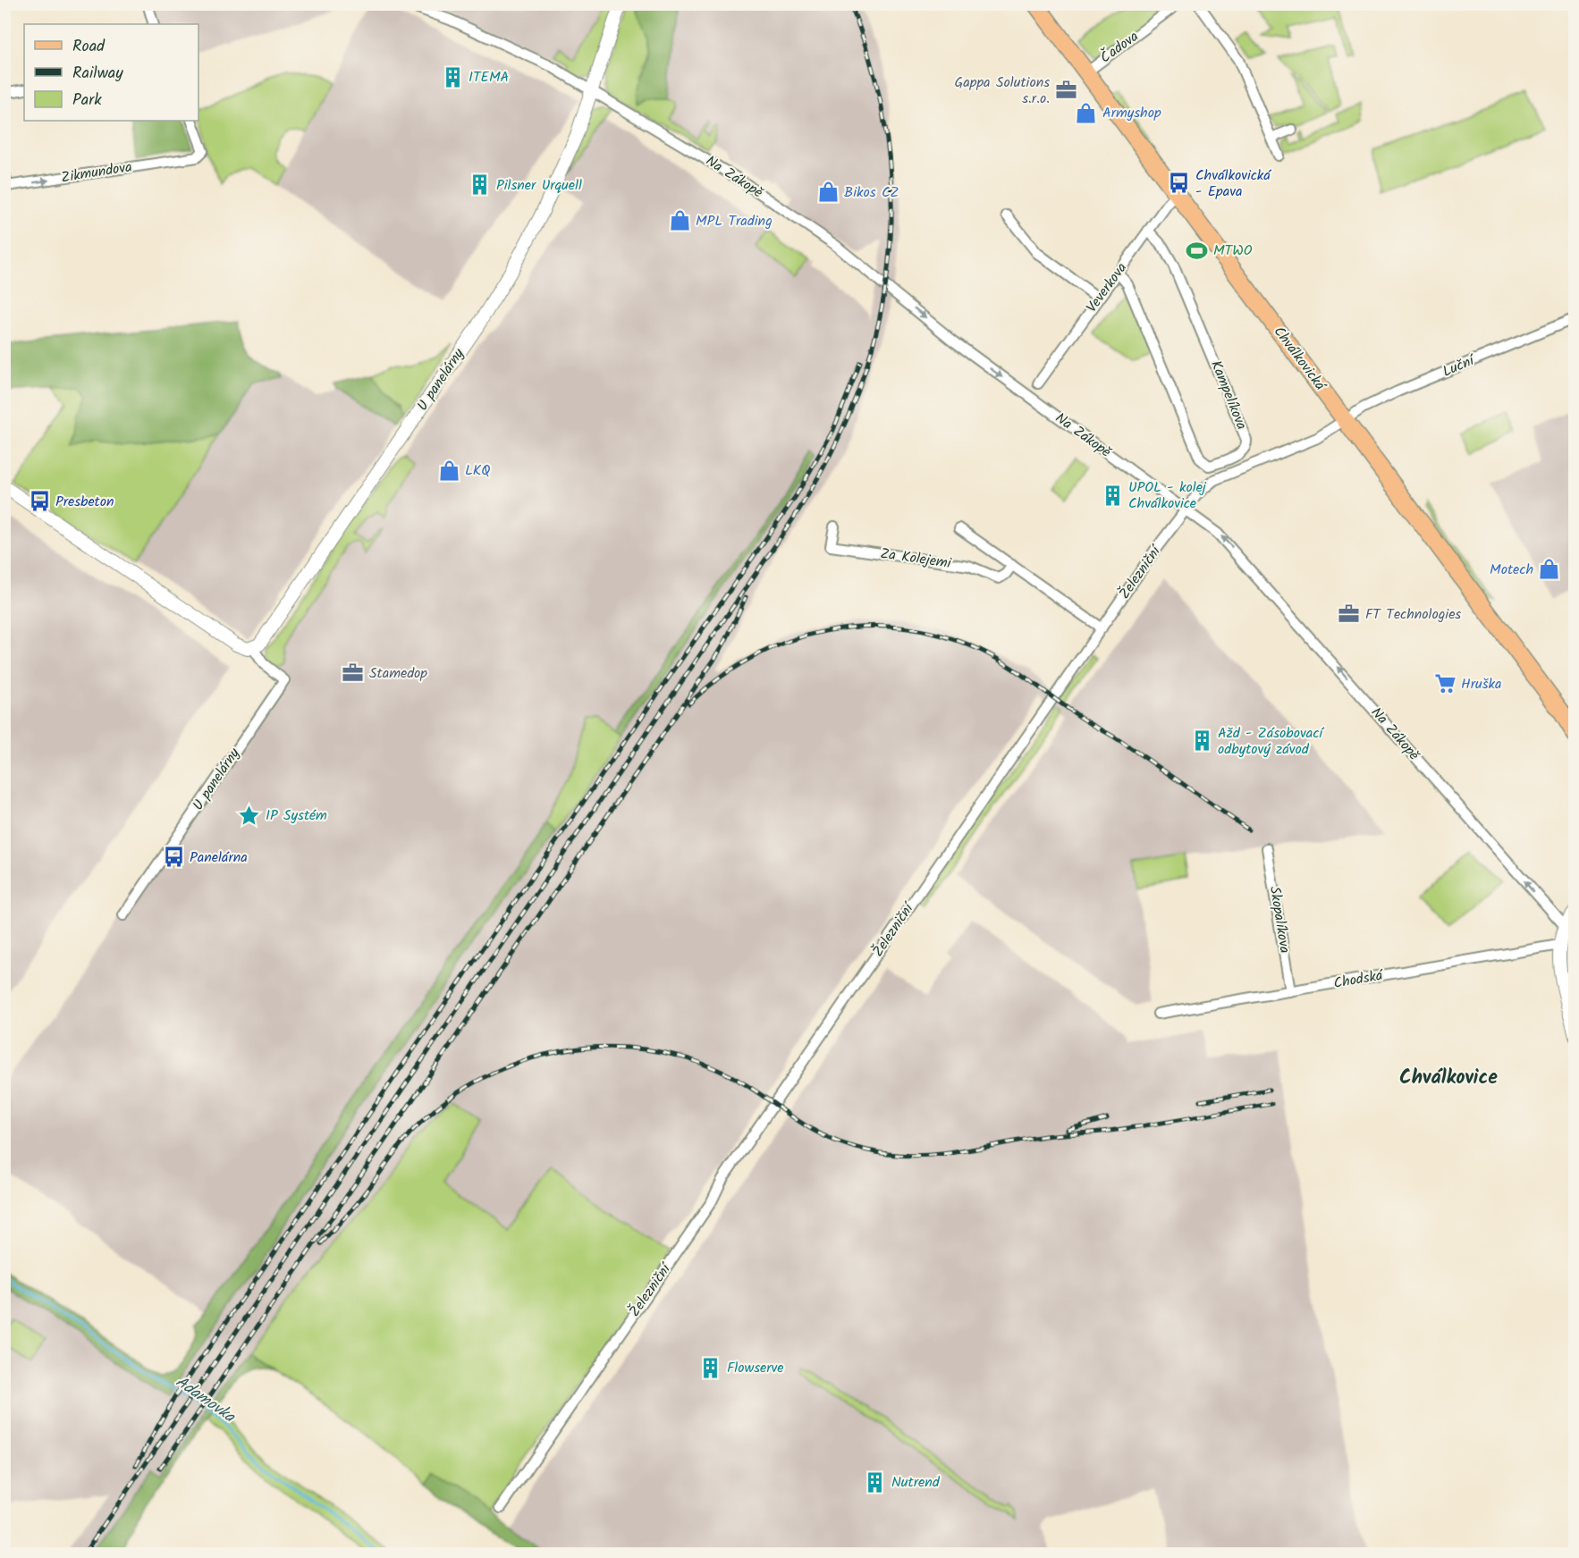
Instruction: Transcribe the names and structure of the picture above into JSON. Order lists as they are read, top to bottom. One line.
{"streets":{"main road":["Chválkovická"],"street":["Čadova","Zikmundova","Na Zákopě","Veverkova","Luční","U panelárny","Kampelíkova","Za Kolejemi","Železniční","Skopalíkova","Chodská"]},"crossings":[["Čadova","Chválkovická"],["Na Zákopě","U panelárny"],["Na Zákopě","Železniční"],["Veverkova","Chválkovická"],["Veverkova","Kampelíkova"],["Chválkovická","Luční"],["Chválkovická","Železniční"],["Luční","Železniční"],["Skopalíkova","Chodská"]],"districts":["Chválkovice"],"water":["Adamovka"],"places":{"building":["ITEMA","Pilsner Urquell","UPOL - kolej Chválkovice","Ažd - Zásobovací odbytový závod","Flowserve","Nutrend"],"office":["Gappa Solutions s.r.o.","FT Technologies","Stamedop"],"shop":["Armyshop","Bikos CZ","MPL Trading","LKQ","Motech"],"bus stop":["Chválkovická - Epava","Presbeton","Panelárna"],"sports":["MTWO"],"supermarket":["Hruška"],"place":["IP Systém"]},"legend":["Road","Railway","Park"]}
